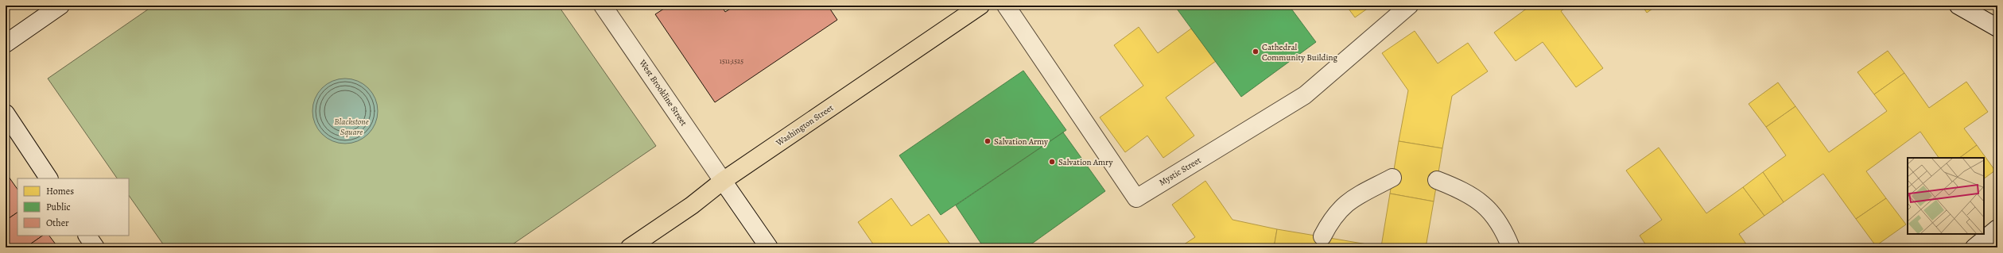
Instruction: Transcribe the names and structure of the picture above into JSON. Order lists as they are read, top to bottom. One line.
{"streets":{"main road":["Washington Street"],"street":["West Brookline Street","Mystic Street"]},"crossings":[["West Brookline Street","Washington Street"]],"parks":["Blackstone Square"],"places":["Cathedral Community Building","Salvation Army","Salvation Amry"],"house_numbers":["1511;1525"],"legend":["Homes","Public","Other"]}
